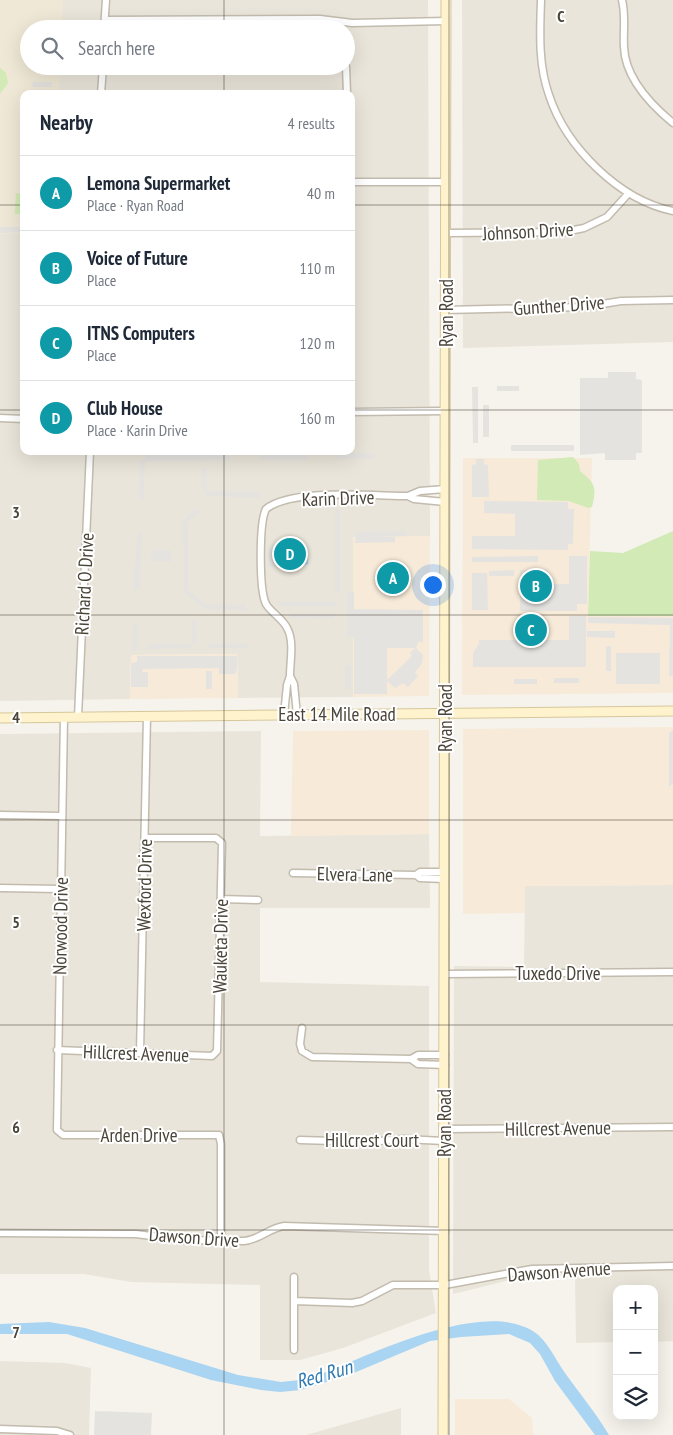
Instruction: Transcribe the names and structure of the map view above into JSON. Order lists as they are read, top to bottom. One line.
{"streets":{"main road":["Ryan Road","East 14 Mile Road"],"street":["Johnson Drive","Gunther Drive","Karin Drive","Richard O Drive","Elvera Lane","Wexford Drive","Norwood Drive","Wauketa Drive","Tuxedo Drive","Hillcrest Avenue","Arden Drive","Hillcrest Court","Dawson Drive","Dawson Avenue"]},"crossings":[["Johnson Drive","Ryan Road"],["Gunther Drive","Ryan Road"],["Ryan Road","Karin Drive"],["Ryan Road","East 14 Mile Road"],["Ryan Road","Elvera Lane"],["Ryan Road","Tuxedo Drive"],["Ryan Road","Hillcrest Avenue"],["Ryan Road","Hillcrest Court"],["Ryan Road","Dawson Drive"],["Ryan Road","Dawson Avenue"],["Karin Drive","East 14 Mile Road"],["Richard O Drive","East 14 Mile Road"],["East 14 Mile Road","Wexford Drive"],["East 14 Mile Road","Norwood Drive"],["Wexford Drive","Wauketa Drive"],["Wexford Drive","Hillcrest Avenue"],["Norwood Drive","Hillcrest Avenue"],["Norwood Drive","Arden Drive"],["Wauketa Drive","Hillcrest Avenue"],["Arden Drive","Dawson Drive"]],"water":["Red Run"],"page":{"search":"Search here","heading":["Nearby","4 results"],"list":[{"mark":"A","name":"Lemona Supermarket","note":"Place · Ryan Road","value":"40 m"},{"mark":"B","name":"Voice of Future","note":"Place","value":"110 m"},{"mark":"C","name":"ITNS Computers","note":"Place","value":"120 m"},{"mark":"D","name":"Club House","note":"Place · Karin Drive","value":"160 m"}],"pins":["D","A","B","C"],"map_buttons":["+","−"]},"grid":{"columns":["C"],"rows":["3","4","5","6","7"]}}
